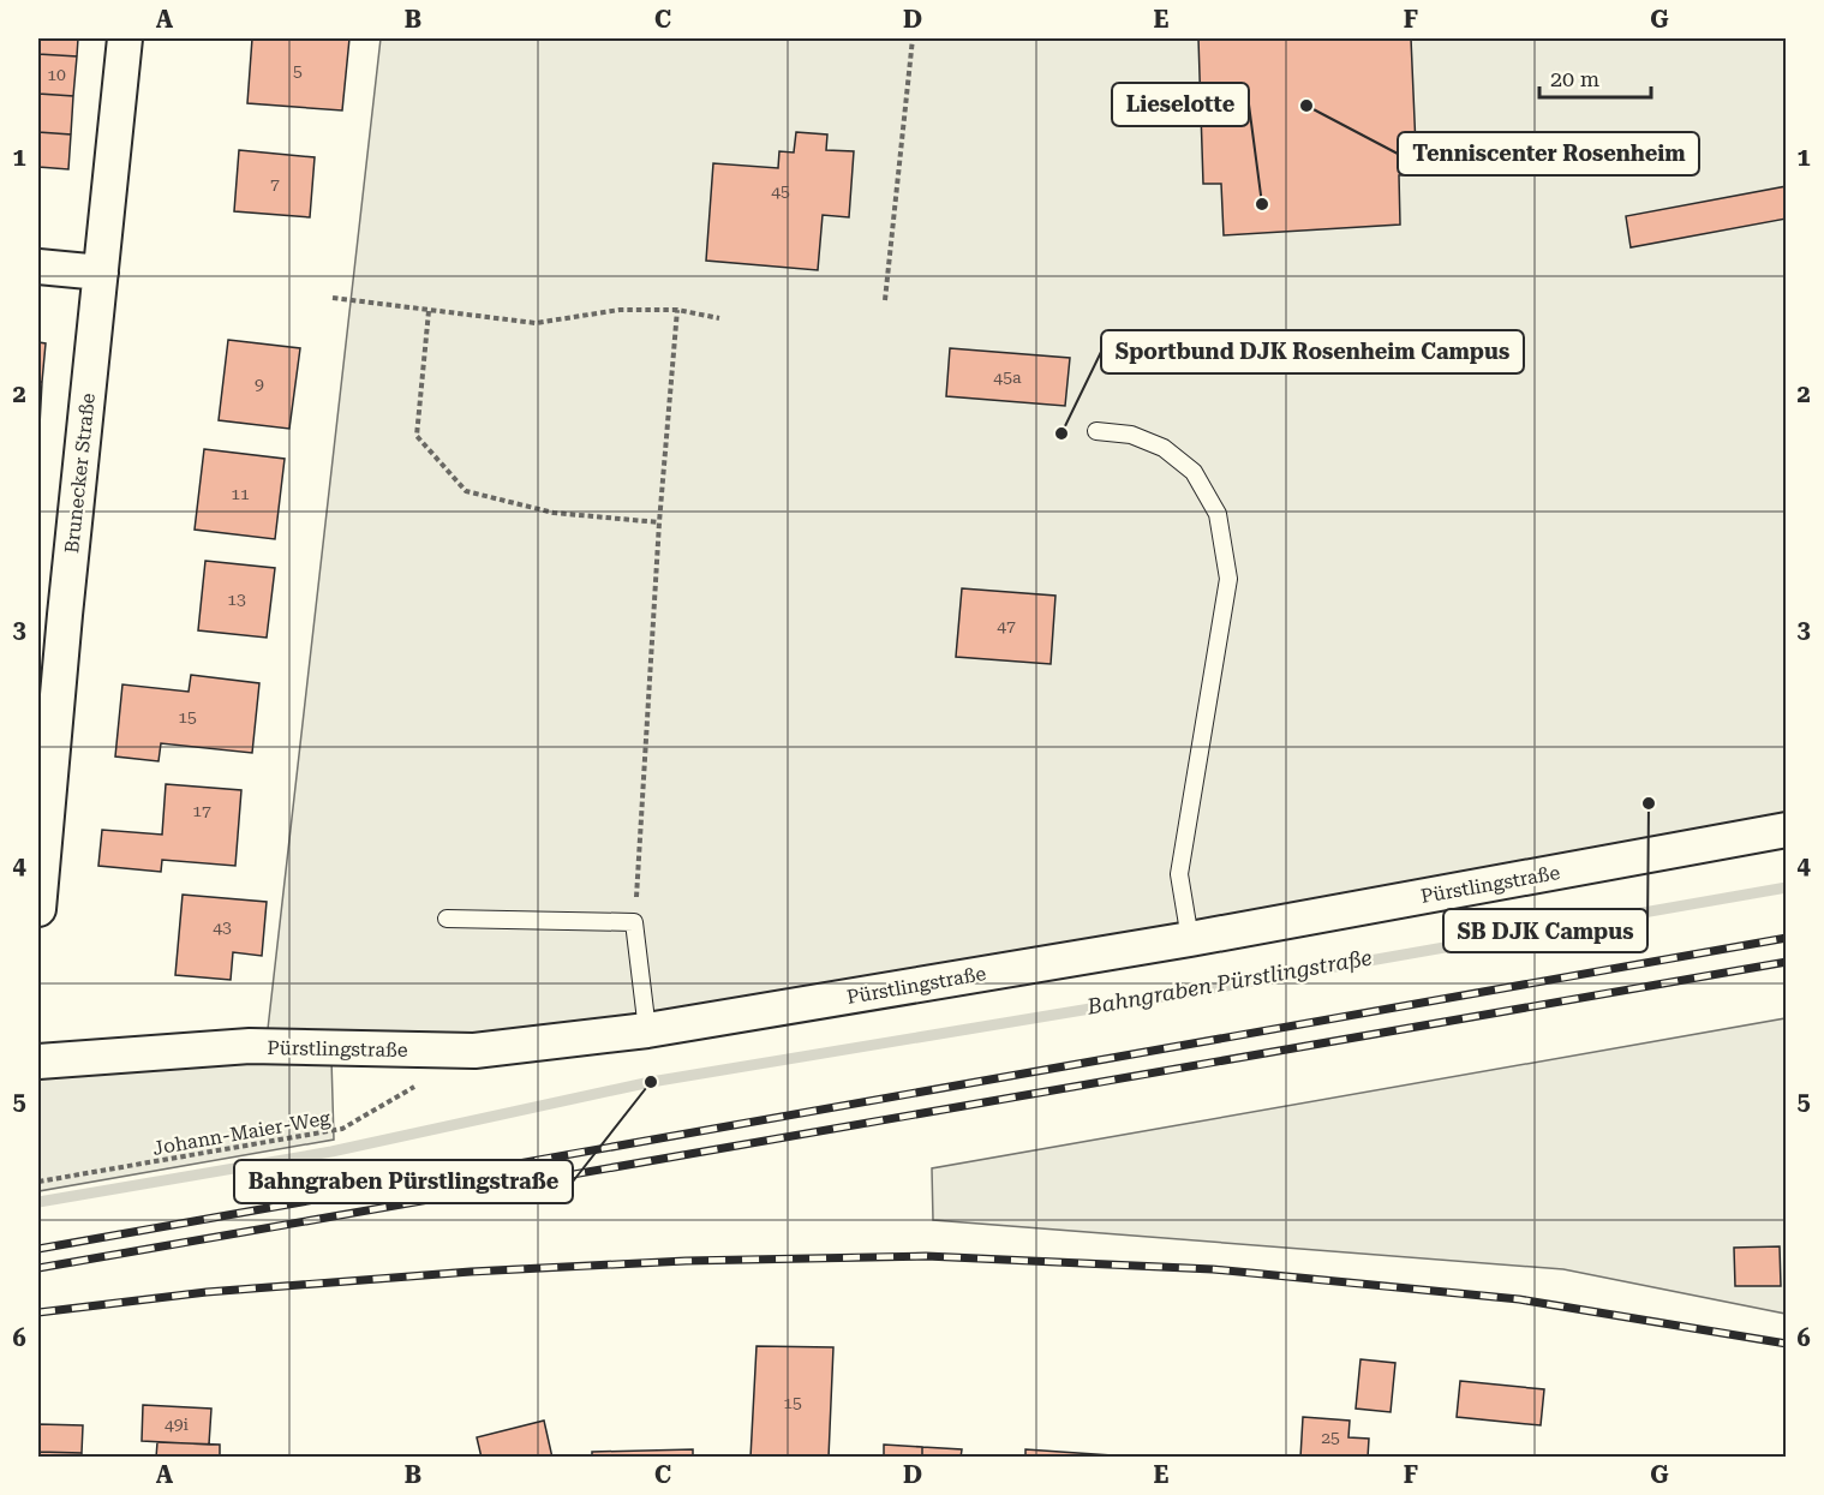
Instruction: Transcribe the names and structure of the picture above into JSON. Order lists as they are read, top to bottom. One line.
{"streets":{"street":["Brunecker Straße","Pürstlingstraße"],"path":["Johann-Maier-Weg"]},"water":["Bahngraben Pürstlingstraße"],"places":["Tenniscenter Rosenheim","Lieselotte","Sportbund DJK Rosenheim Campus","SB DJK Campus","Bahngraben Pürstlingstraße"],"house_numbers":["5","10","7","45","45a","9","11","13","47","15","17","43","15","49i","25"],"scale_bar":"20 m","grid":{"columns":["A","B","C","D","E","F","G"],"rows":["1","2","3","4","5","6"]}}
